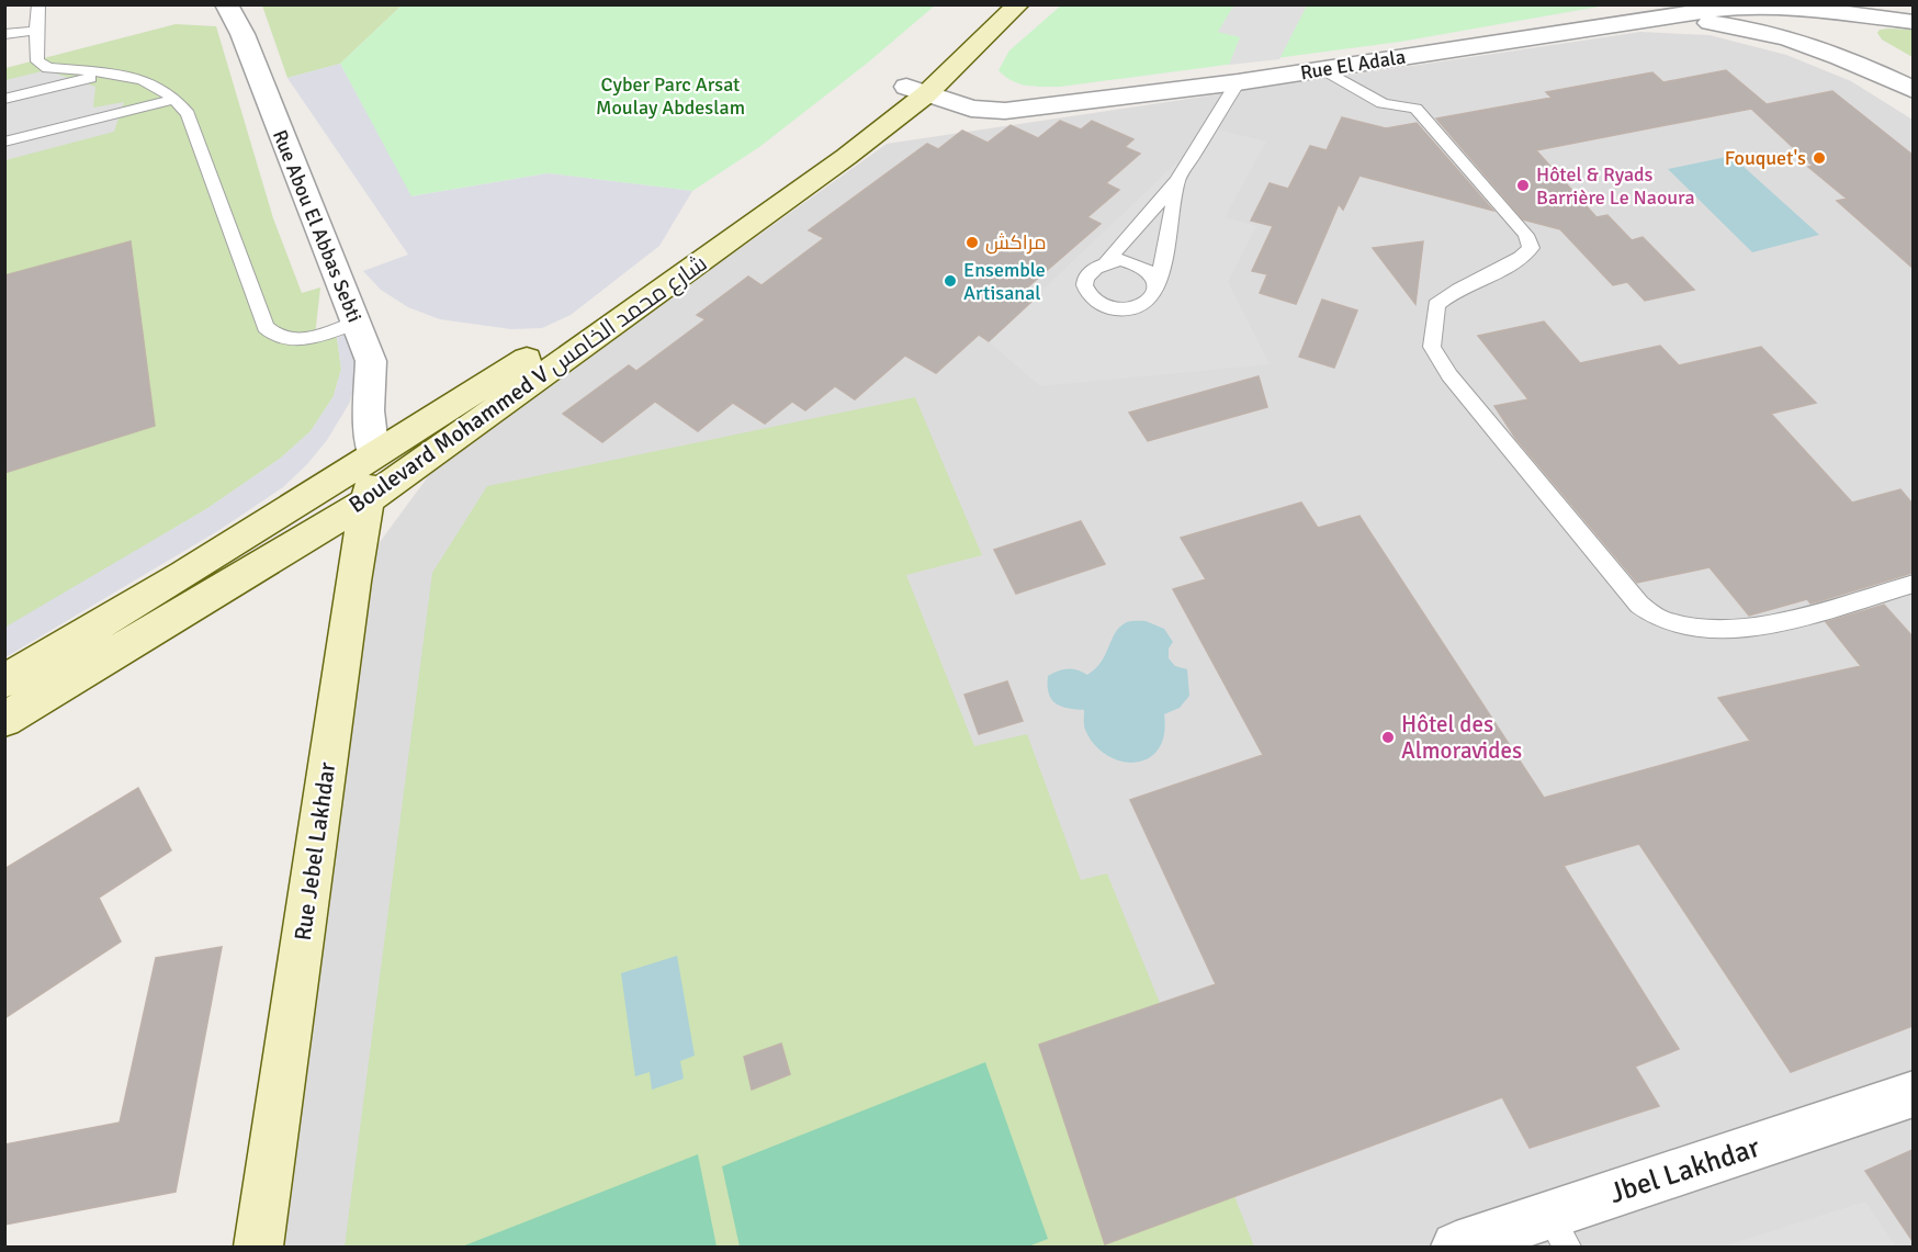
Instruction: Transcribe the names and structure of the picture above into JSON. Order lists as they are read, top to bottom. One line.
{"streets":{"main road":["Boulevard Mohammed V شارع محمد الخامس","Rue Jebel Lakhdar"],"street":["Rue El Adala","Rue Abou El Abbas Sebti","Jbel Lakhdar"]},"crossings":[["Rue El Adala","Boulevard Mohammed V شارع محمد الخامس"],["Rue Abou El Abbas Sebti","Boulevard Mohammed V شارع محمد الخامس"],["Rue Abou El Abbas Sebti","Rue Jebel Lakhdar"],["Boulevard Mohammed V شارع محمد الخامس","Rue Jebel Lakhdar"]],"parks":["Cyber Parc Arsat Moulay Abdeslam"],"places":["Fouquet's","Hôtel & Ryads Barrière Le Naoura","مراكش","Ensemble Artisanal","Hôtel des Almoravides"]}
